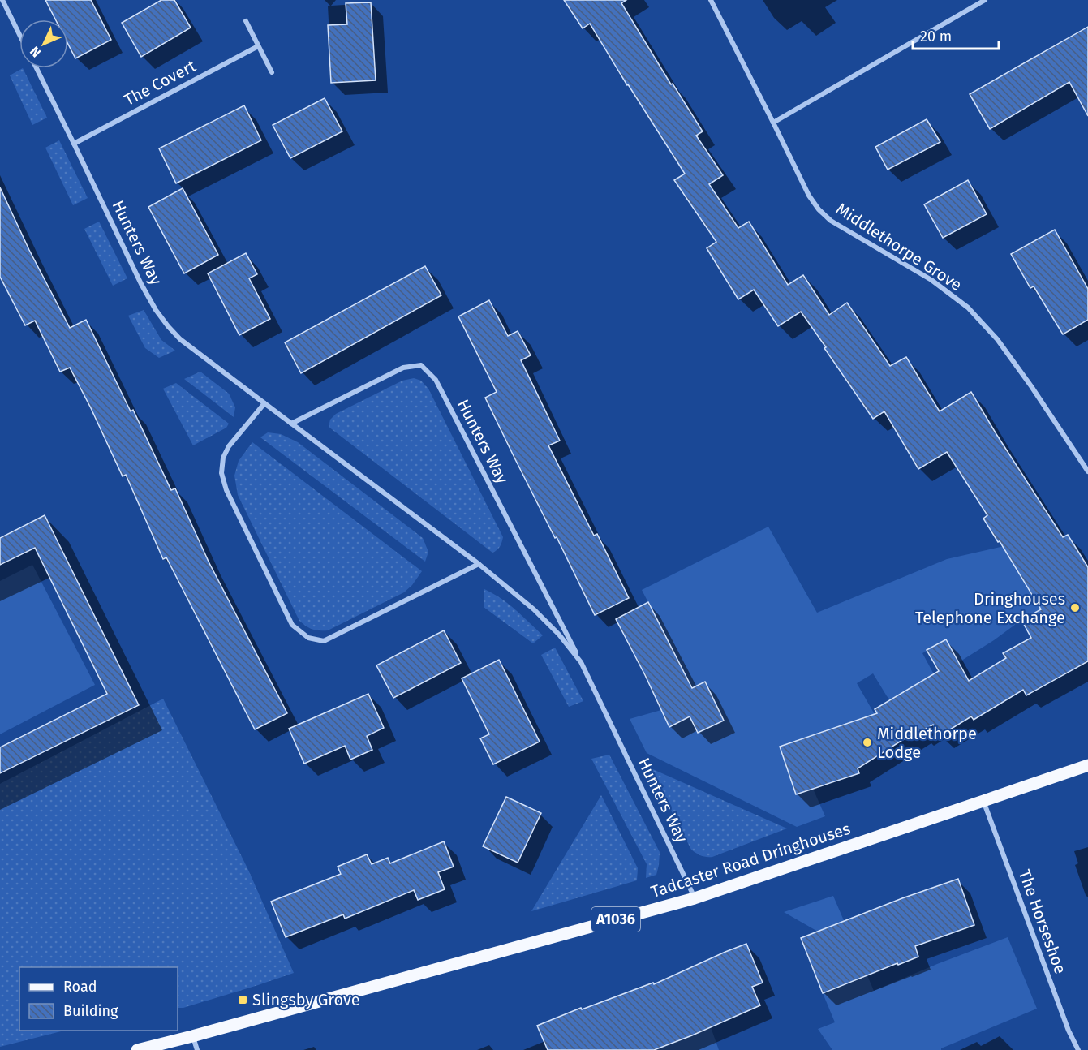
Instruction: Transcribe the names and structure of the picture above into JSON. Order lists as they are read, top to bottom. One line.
{"streets":{"main road":["Tadcaster Road Dringhouses","A1036"],"street":["The Covert","Hunters Way","Middlethorpe Grove","The Horseshoe"]},"crossings":[["The Covert","Hunters Way"],["Hunters Way","Tadcaster Road Dringhouses"],["Tadcaster Road Dringhouses","The Horseshoe"]],"places":{"other":["Dringhouses Telephone Exchange","Middlethorpe Lodge"],"transit":["Slingsby Grove"]},"legend":["Road","Building"],"scale_bar":"20 m","north":"bottom left"}
